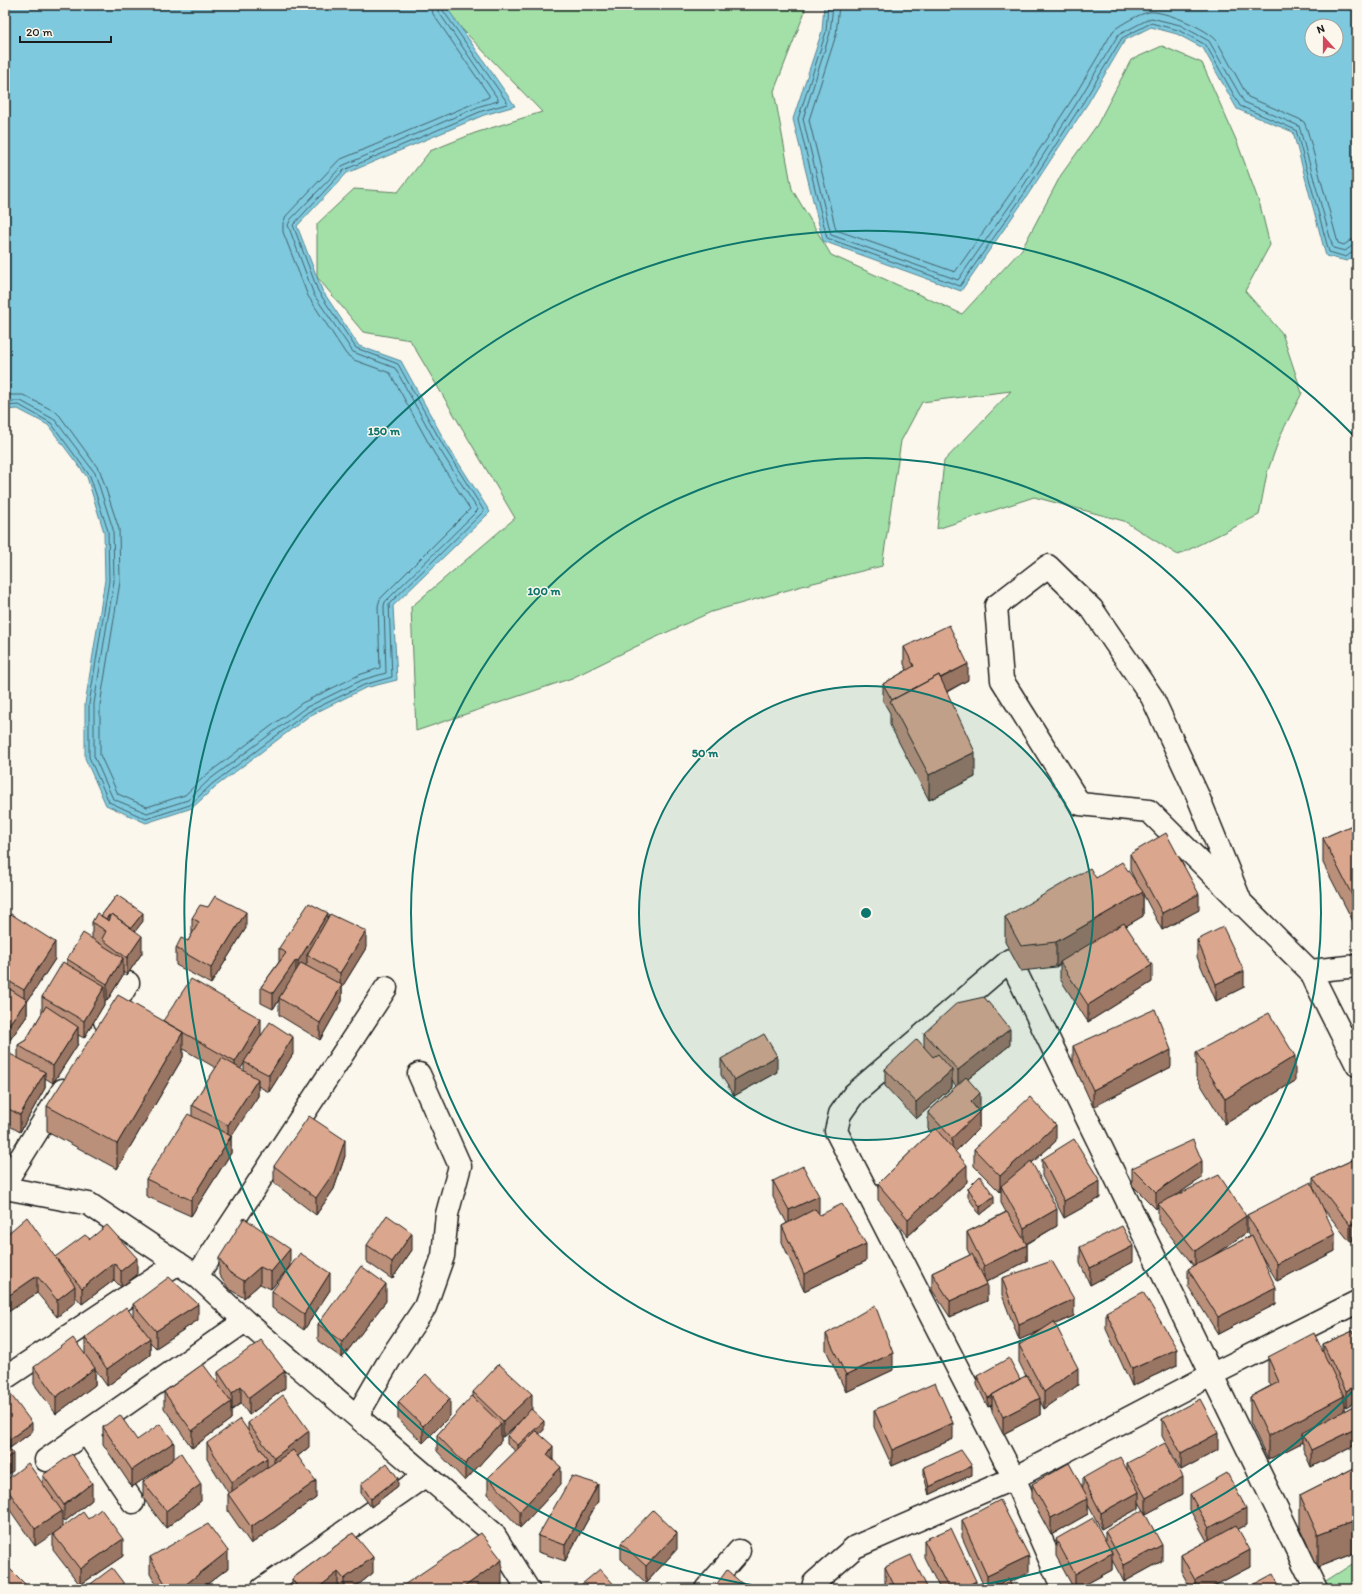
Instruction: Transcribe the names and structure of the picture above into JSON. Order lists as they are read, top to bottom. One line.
{"scale_bar":"20 m","north":"top","rings":["150 m","100 m","50 m"]}
